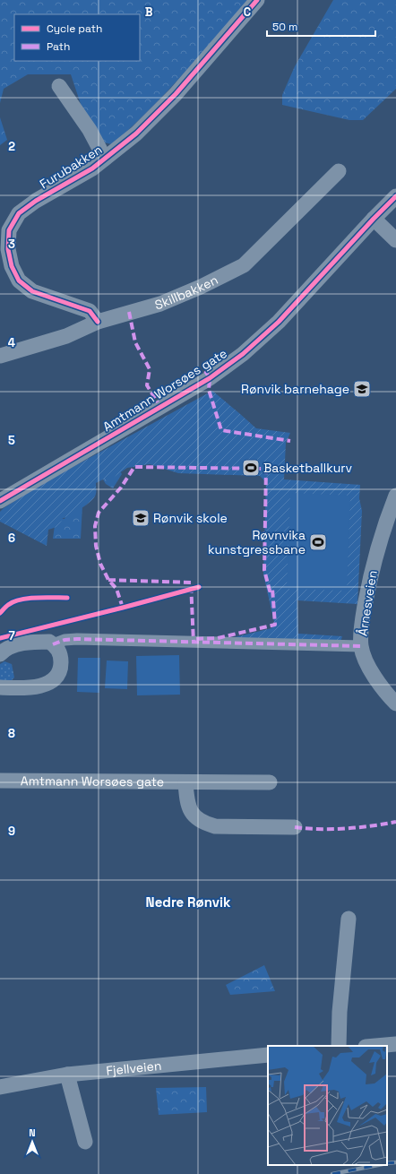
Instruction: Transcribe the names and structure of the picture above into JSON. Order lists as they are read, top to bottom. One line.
{"streets":{"street":["Furubakken","Skillbakken","Amtmann Worsøes gate","Årnesveien","Fjellveien"]},"crossings":[["Furubakken","Skillbakken"]],"districts":["Nedre Rønvik"],"places":{"school or university":["Rønvik barnehage","Rønvik skole"],"sports":["Basketballkurv","Røvnvika kunstgressbane"]},"legend":["Cycle path","Path"],"scale_bar":"50 m","north":"top","grid":{"columns":["B","C"],"rows":["2","3","4","5","6","7","8","9"]}}
